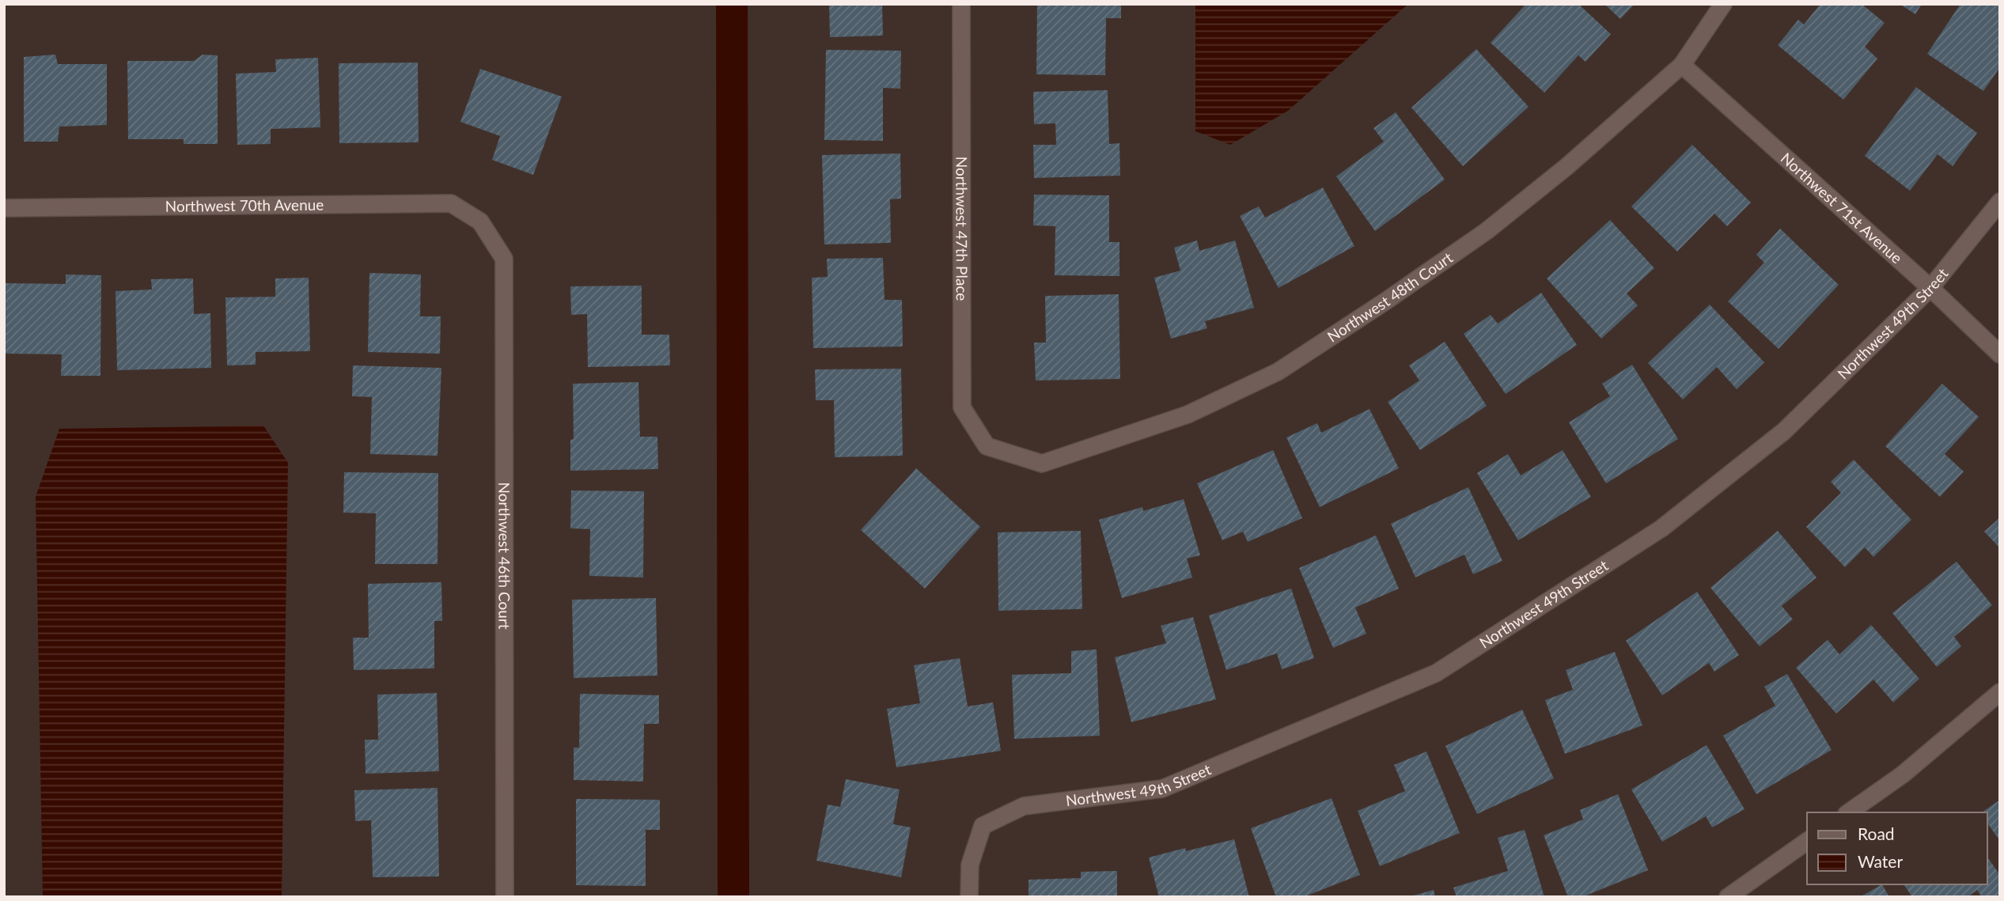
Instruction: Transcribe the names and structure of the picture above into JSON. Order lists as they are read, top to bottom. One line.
{"streets":{"street":["Northwest 70th Avenue","Northwest 71st Avenue","Northwest 47th Place","Northwest 48th Court","Northwest 49th Street","Northwest 46th Court"]},"crossings":[["Northwest 70th Avenue","Northwest 46th Court"],["Northwest 71st Avenue","Northwest 48th Court"],["Northwest 71st Avenue","Northwest 49th Street"],["Northwest 47th Place","Northwest 48th Court"]],"legend":["Road","Water"]}
